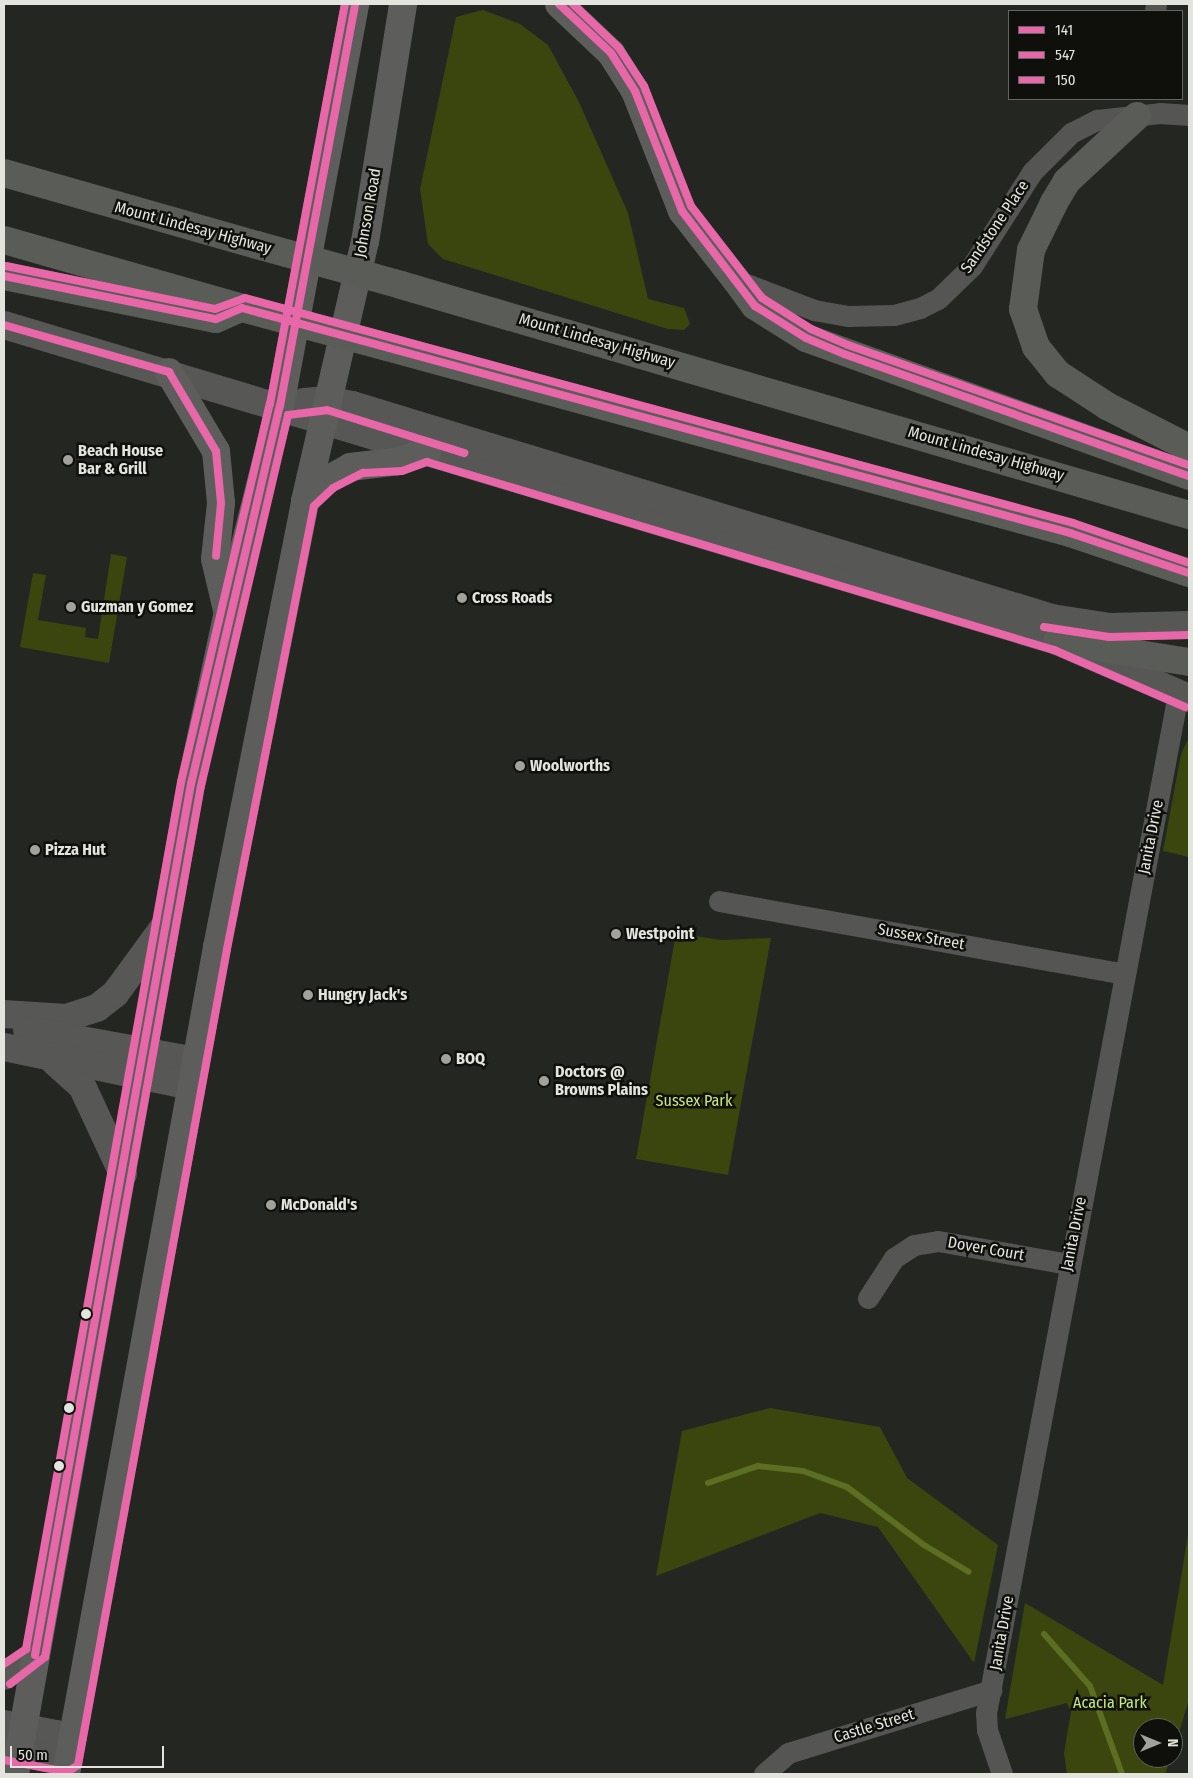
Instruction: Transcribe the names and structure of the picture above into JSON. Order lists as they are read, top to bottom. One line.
{"streets":{"highway":["Mount Lindesay Highway"],"main road":["Johnson Road"],"street":["Sandstone Place","Janita Drive","Sussex Street","Dover Court","Castle Street"]},"crossings":[["Janita Drive","Sussex Street"],["Janita Drive","Dover Court"],["Janita Drive","Castle Street"]],"parks":["Sussex Park","Acacia Park"],"places":["Beach House Bar & Grill","Cross Roads","Guzman y Gomez","Woolworths","Pizza Hut","Westpoint","Hungry Jack's","BOQ","Doctors @ Browns Plains","McDonald's"],"lines":["transit line 141","transit line 150","transit line 547"],"legend":["141","547","150"],"scale_bar":"50 m","north":"right"}
